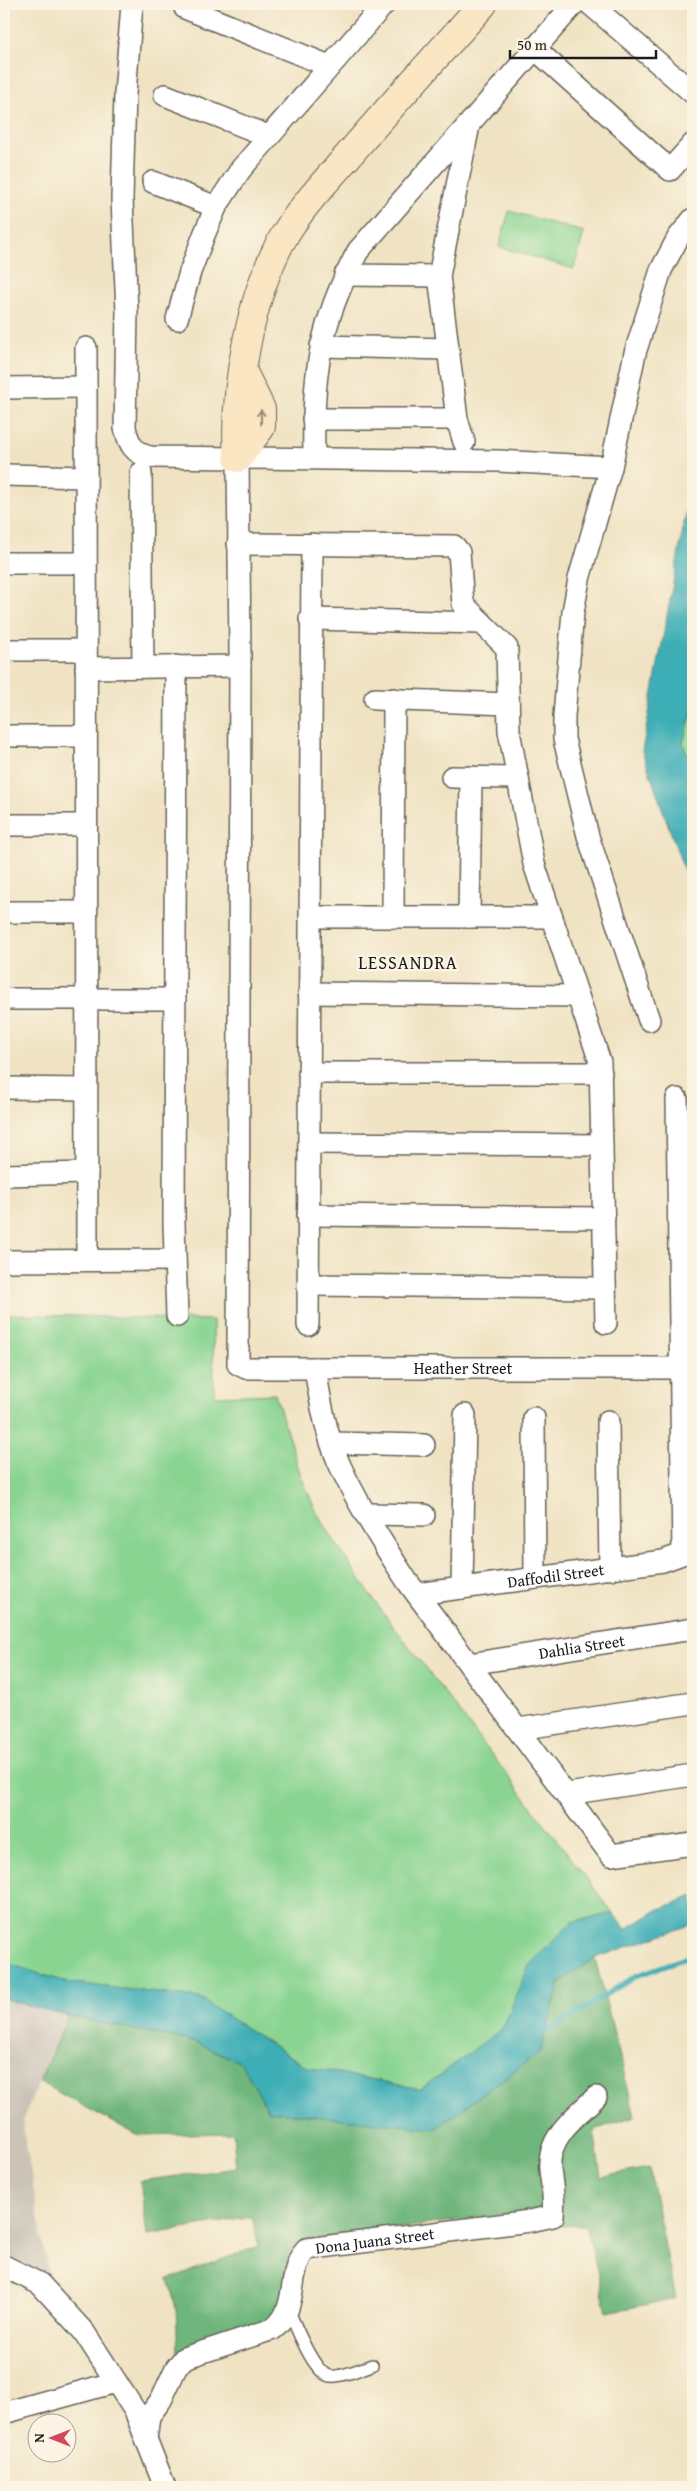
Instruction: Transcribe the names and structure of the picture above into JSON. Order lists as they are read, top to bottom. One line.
{"streets":{"street":["Heather Street","Daffodil Street","Dahlia Street","Dona Juana Street"]},"districts":["LESSANDRA"],"scale_bar":"50 m","north":"left"}
